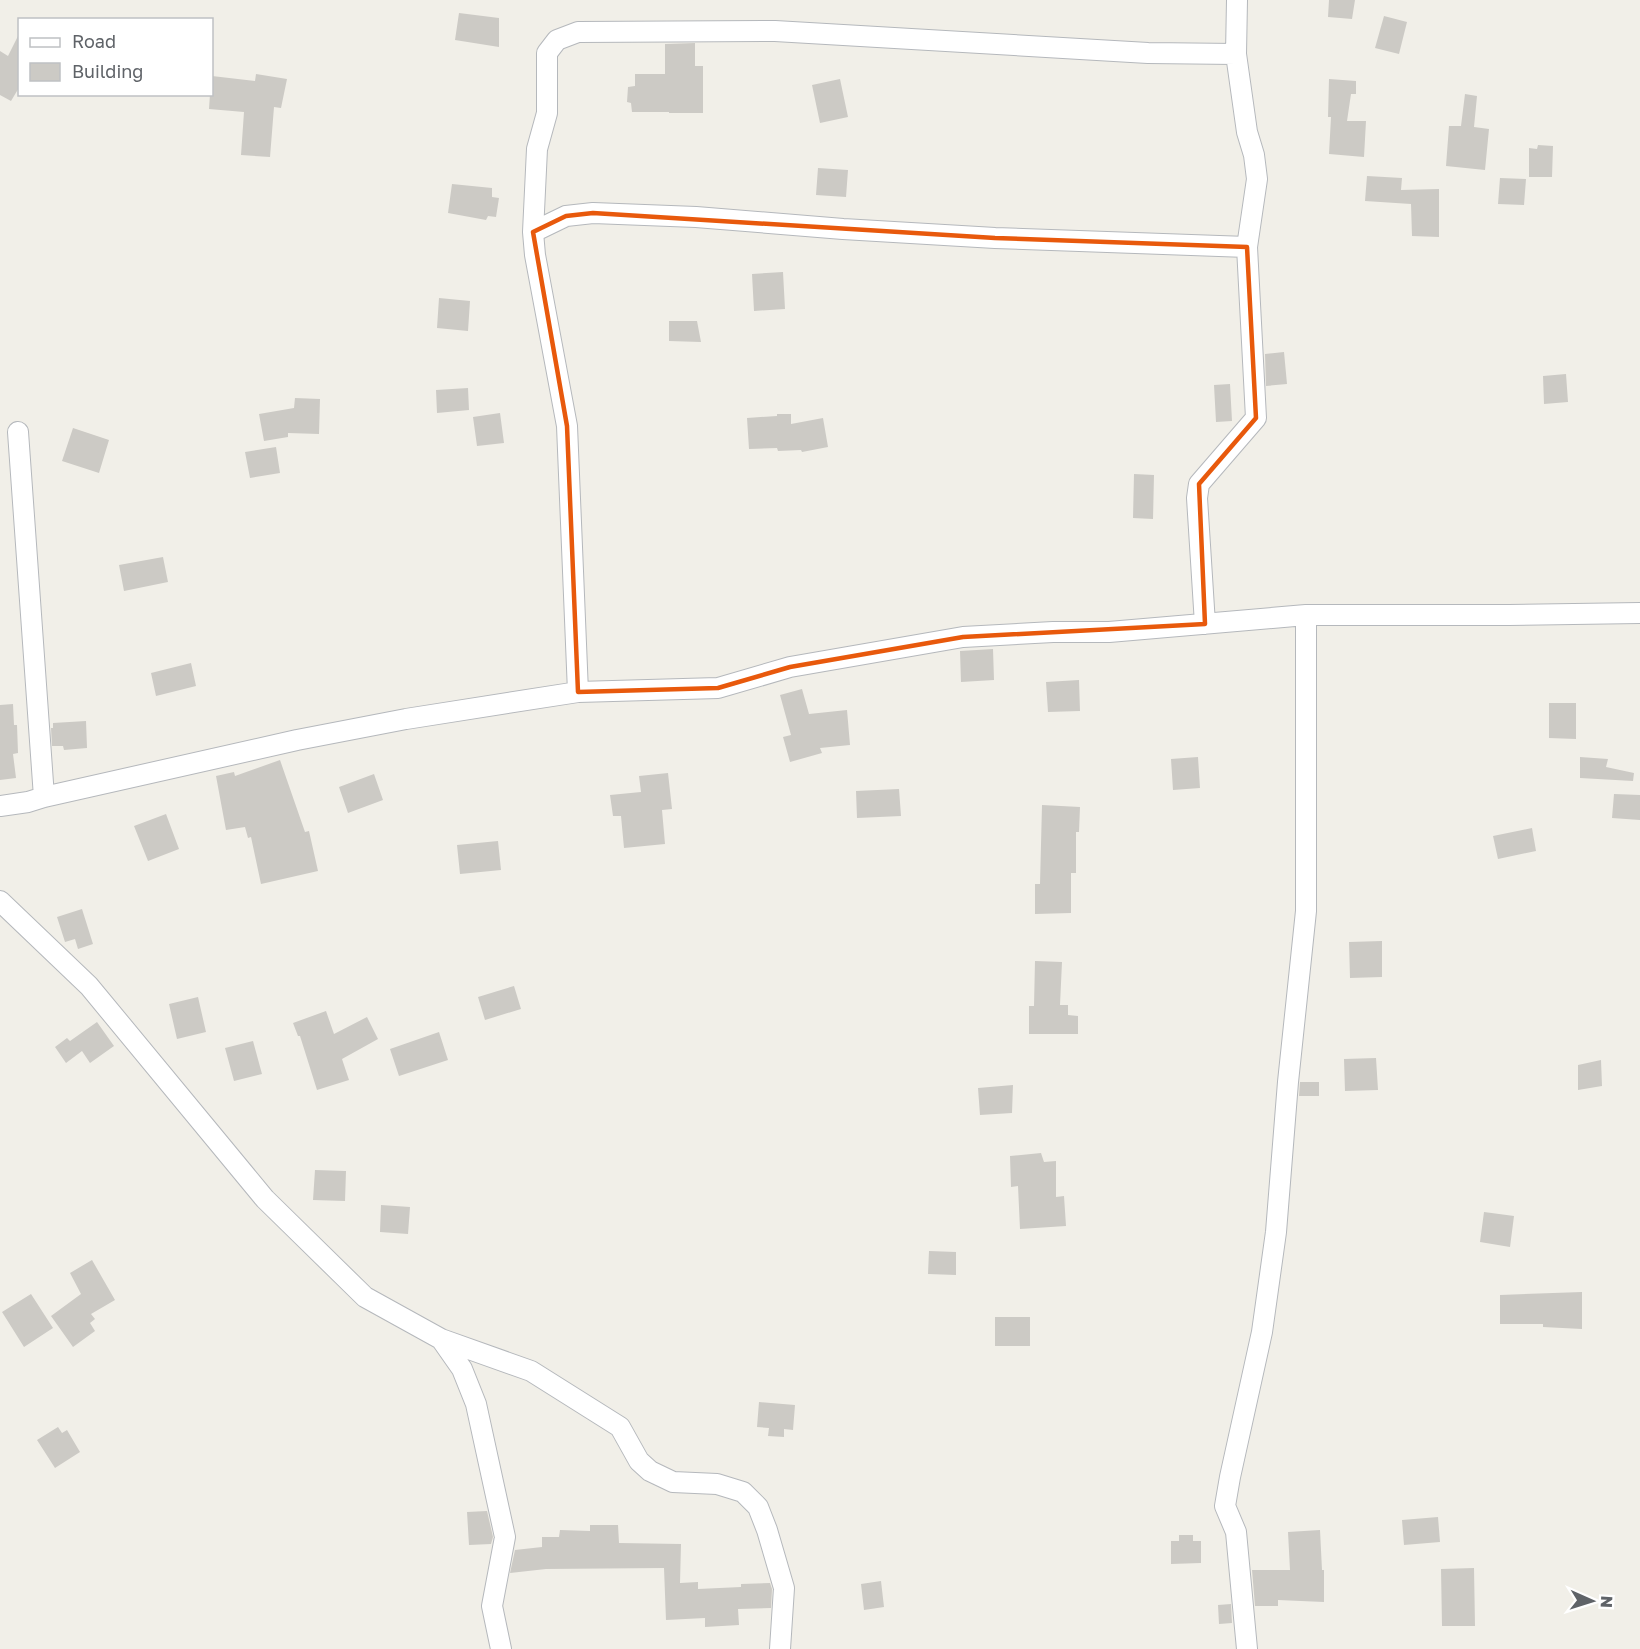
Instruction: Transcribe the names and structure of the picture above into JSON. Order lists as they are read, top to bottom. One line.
{"legend":["Road","Building"],"north":"right"}
